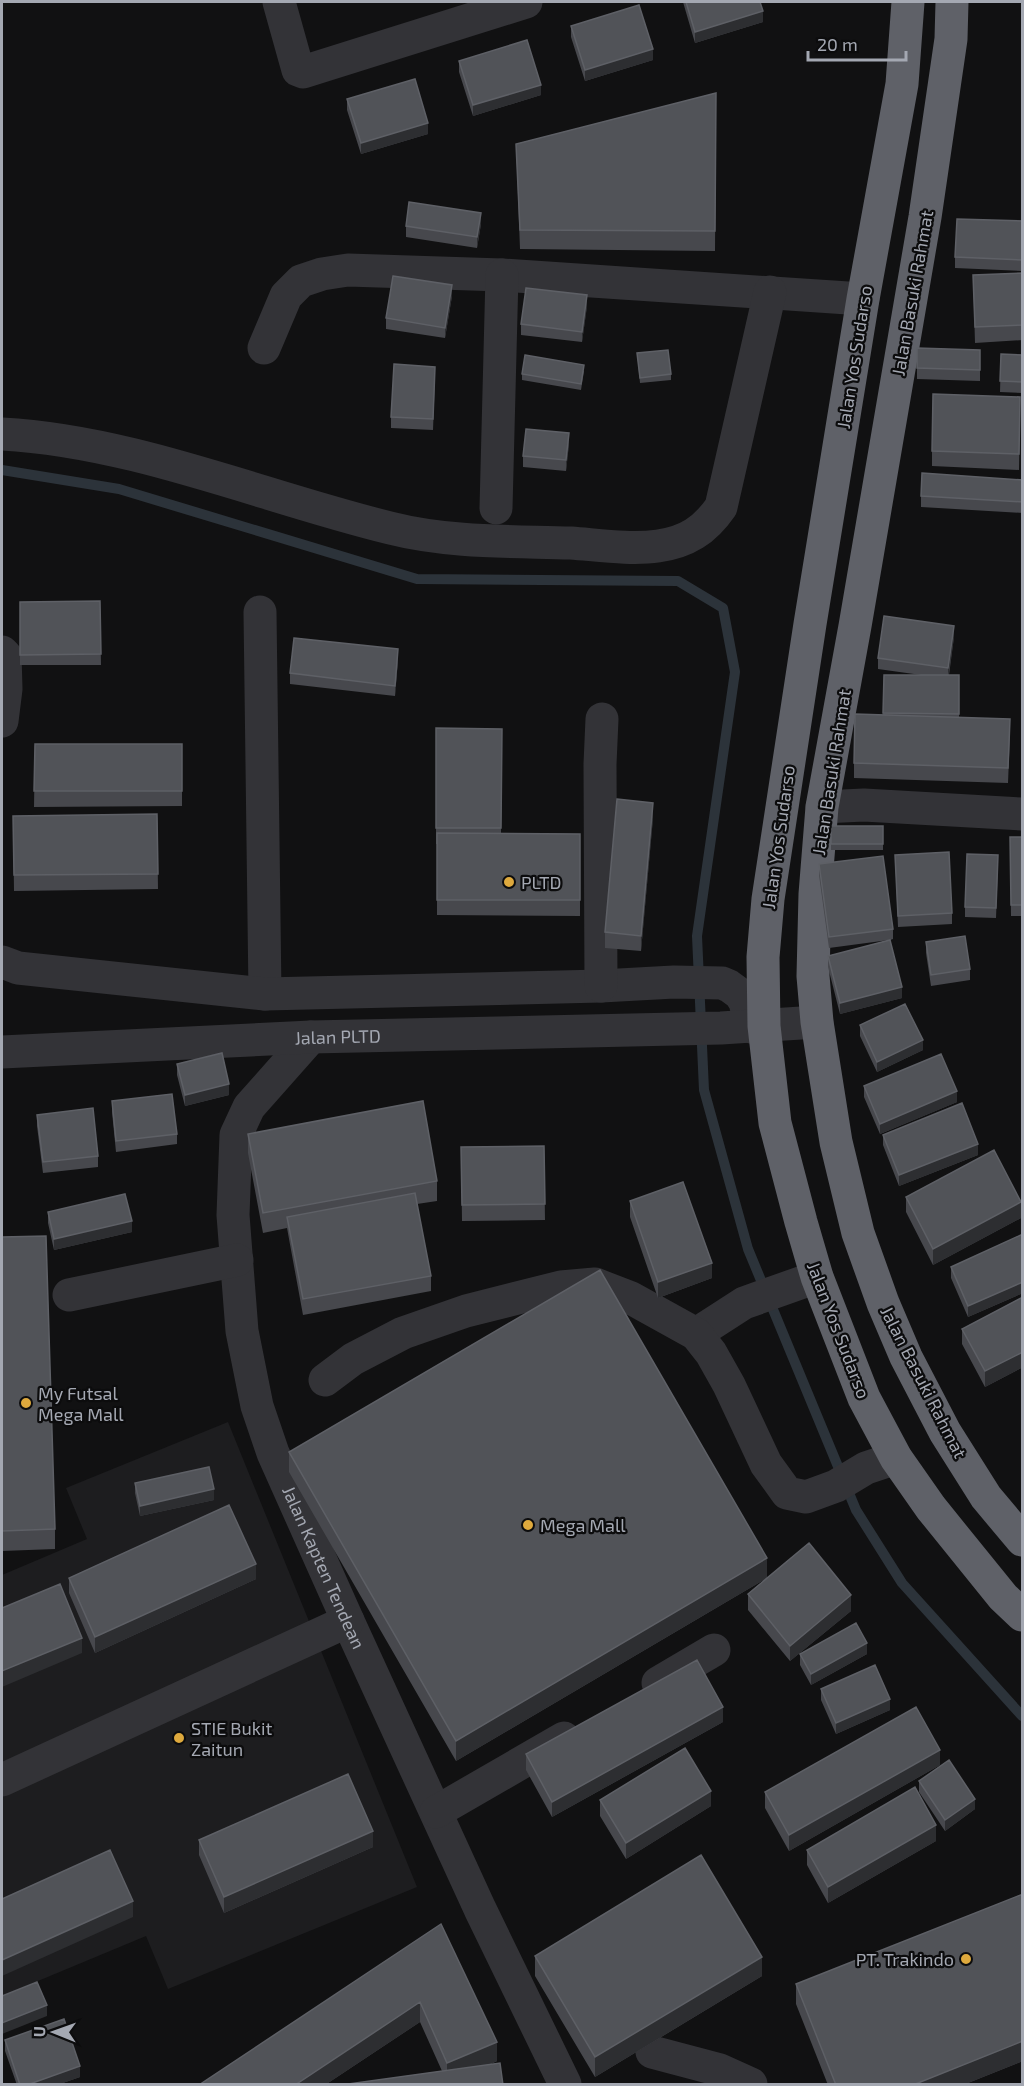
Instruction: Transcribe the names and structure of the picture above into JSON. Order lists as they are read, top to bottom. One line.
{"streets":{"highway":["Jalan Basuki Rahmat","Jalan Yos Sudarso"],"street":["Jalan PLTD","Jalan Kapten Tendean"]},"crossings":[["Jalan Basuki Rahmat","Jalan PLTD"],["Jalan Yos Sudarso","Jalan PLTD"],["Jalan PLTD","Jalan Kapten Tendean"]],"places":["PLTD","My Futsal Mega Mall","Mega Mall","STIE Bukit Zaitun","PT. Trakindo"],"scale_bar":"20 m","north":"left"}
